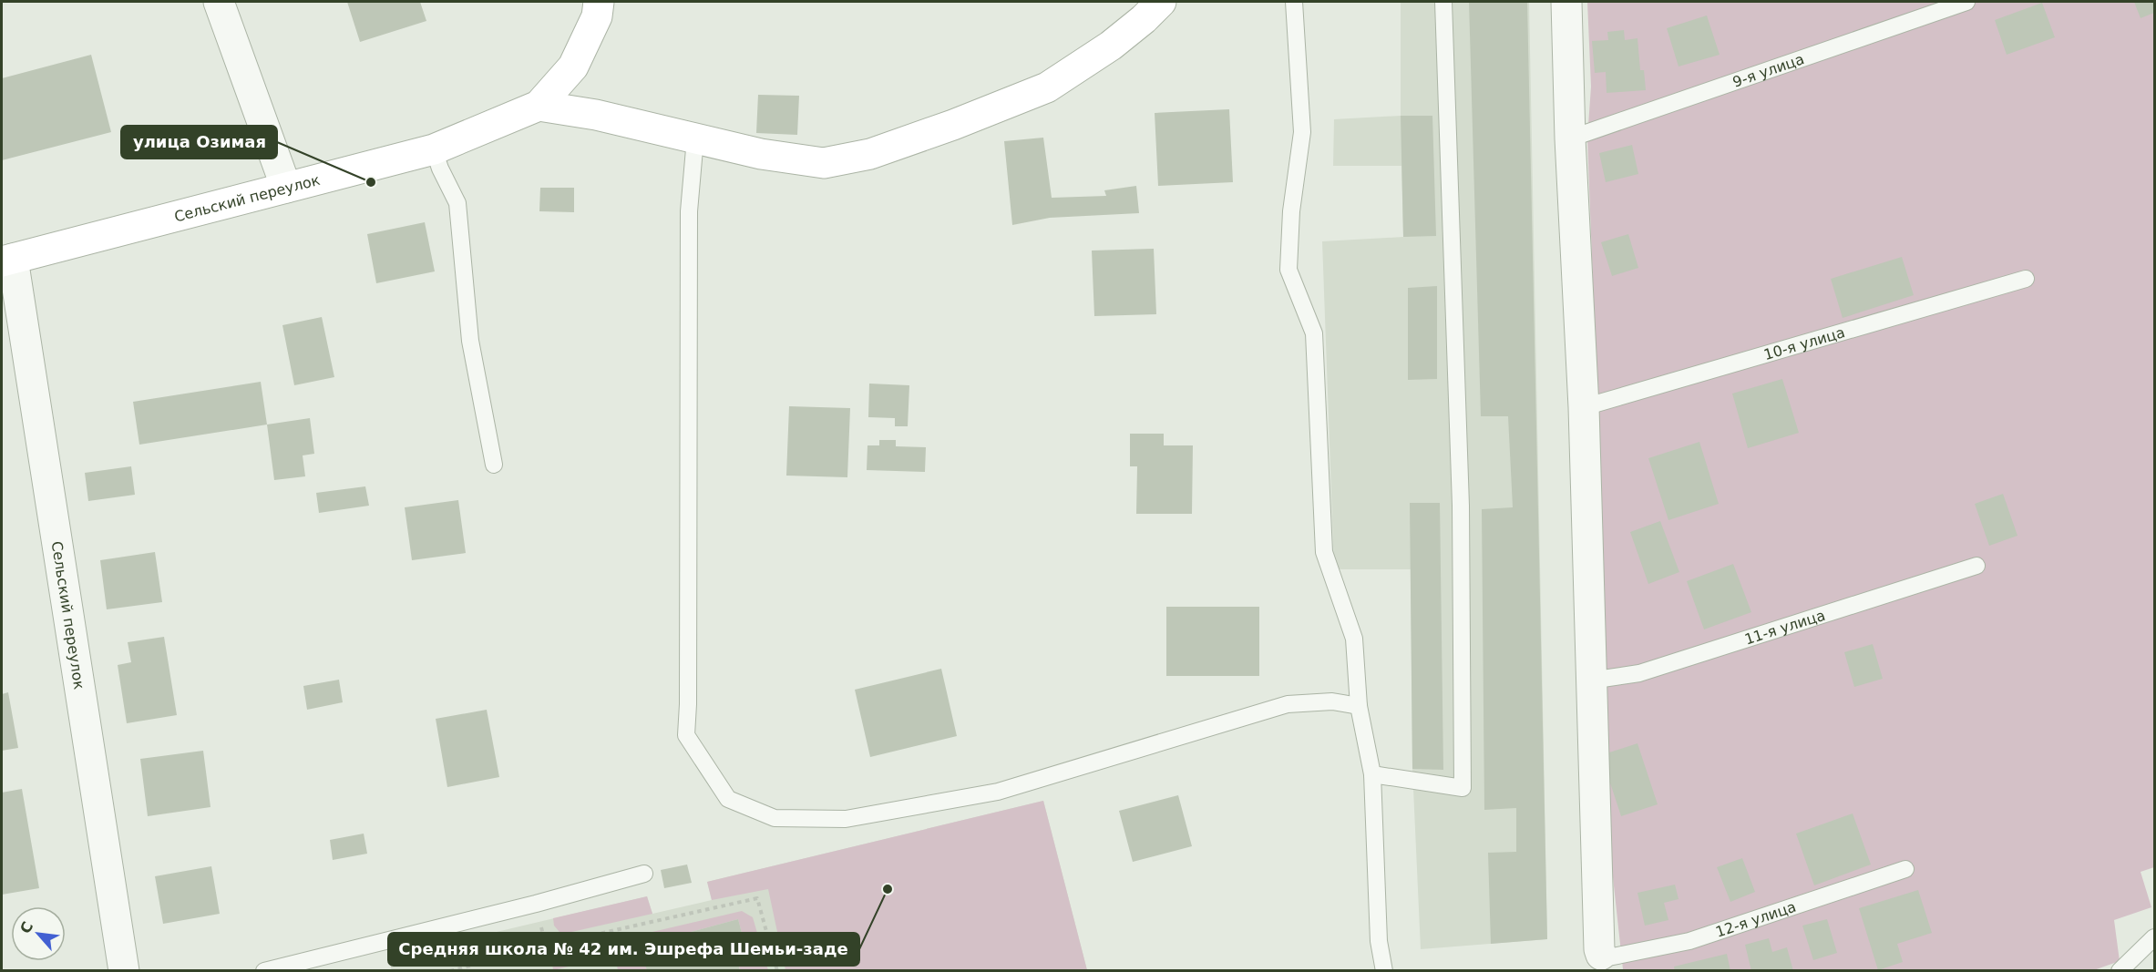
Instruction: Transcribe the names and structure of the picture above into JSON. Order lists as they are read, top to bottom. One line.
{"streets":{"main road":["Сельский переулок"],"lane":["9-я улица","10-я улица","11-я улица","12-я улица"]},"places":["улица Озимая","Средняя школа № 42 им. Эшрефа Шемьи-заде"],"north":"top left"}
